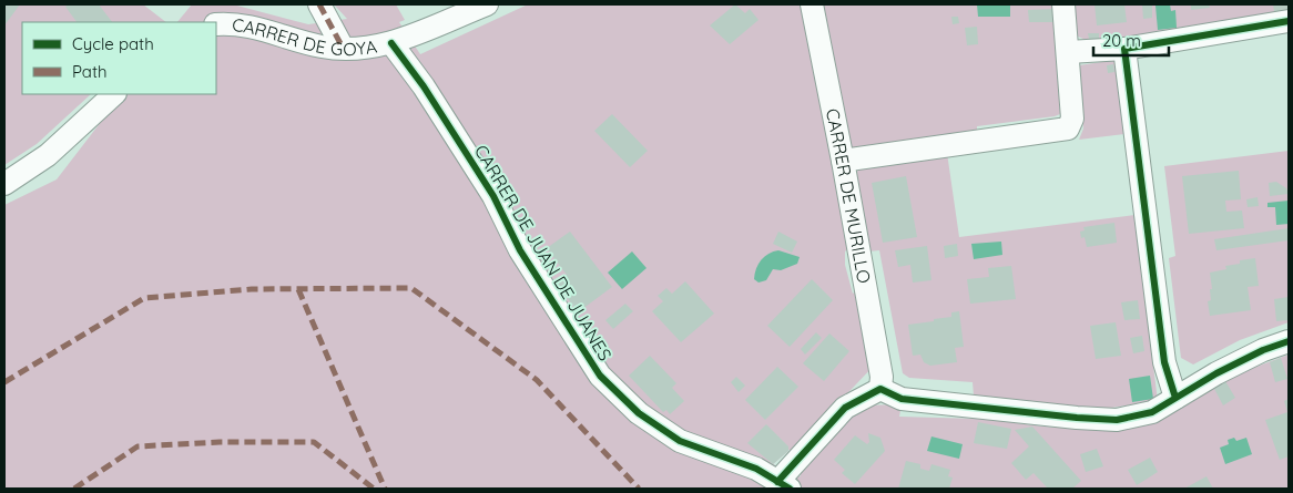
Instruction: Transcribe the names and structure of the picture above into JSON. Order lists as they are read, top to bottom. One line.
{"streets":{"street":["CARRER DE GOYA","CARRER DE MURILLO","CARRER DE JUAN DE JUANES"]},"crossings":[["CARRER DE GOYA","CARRER DE JUAN DE JUANES"]],"legend":["Cycle path","Path"],"scale_bar":"20 m"}
